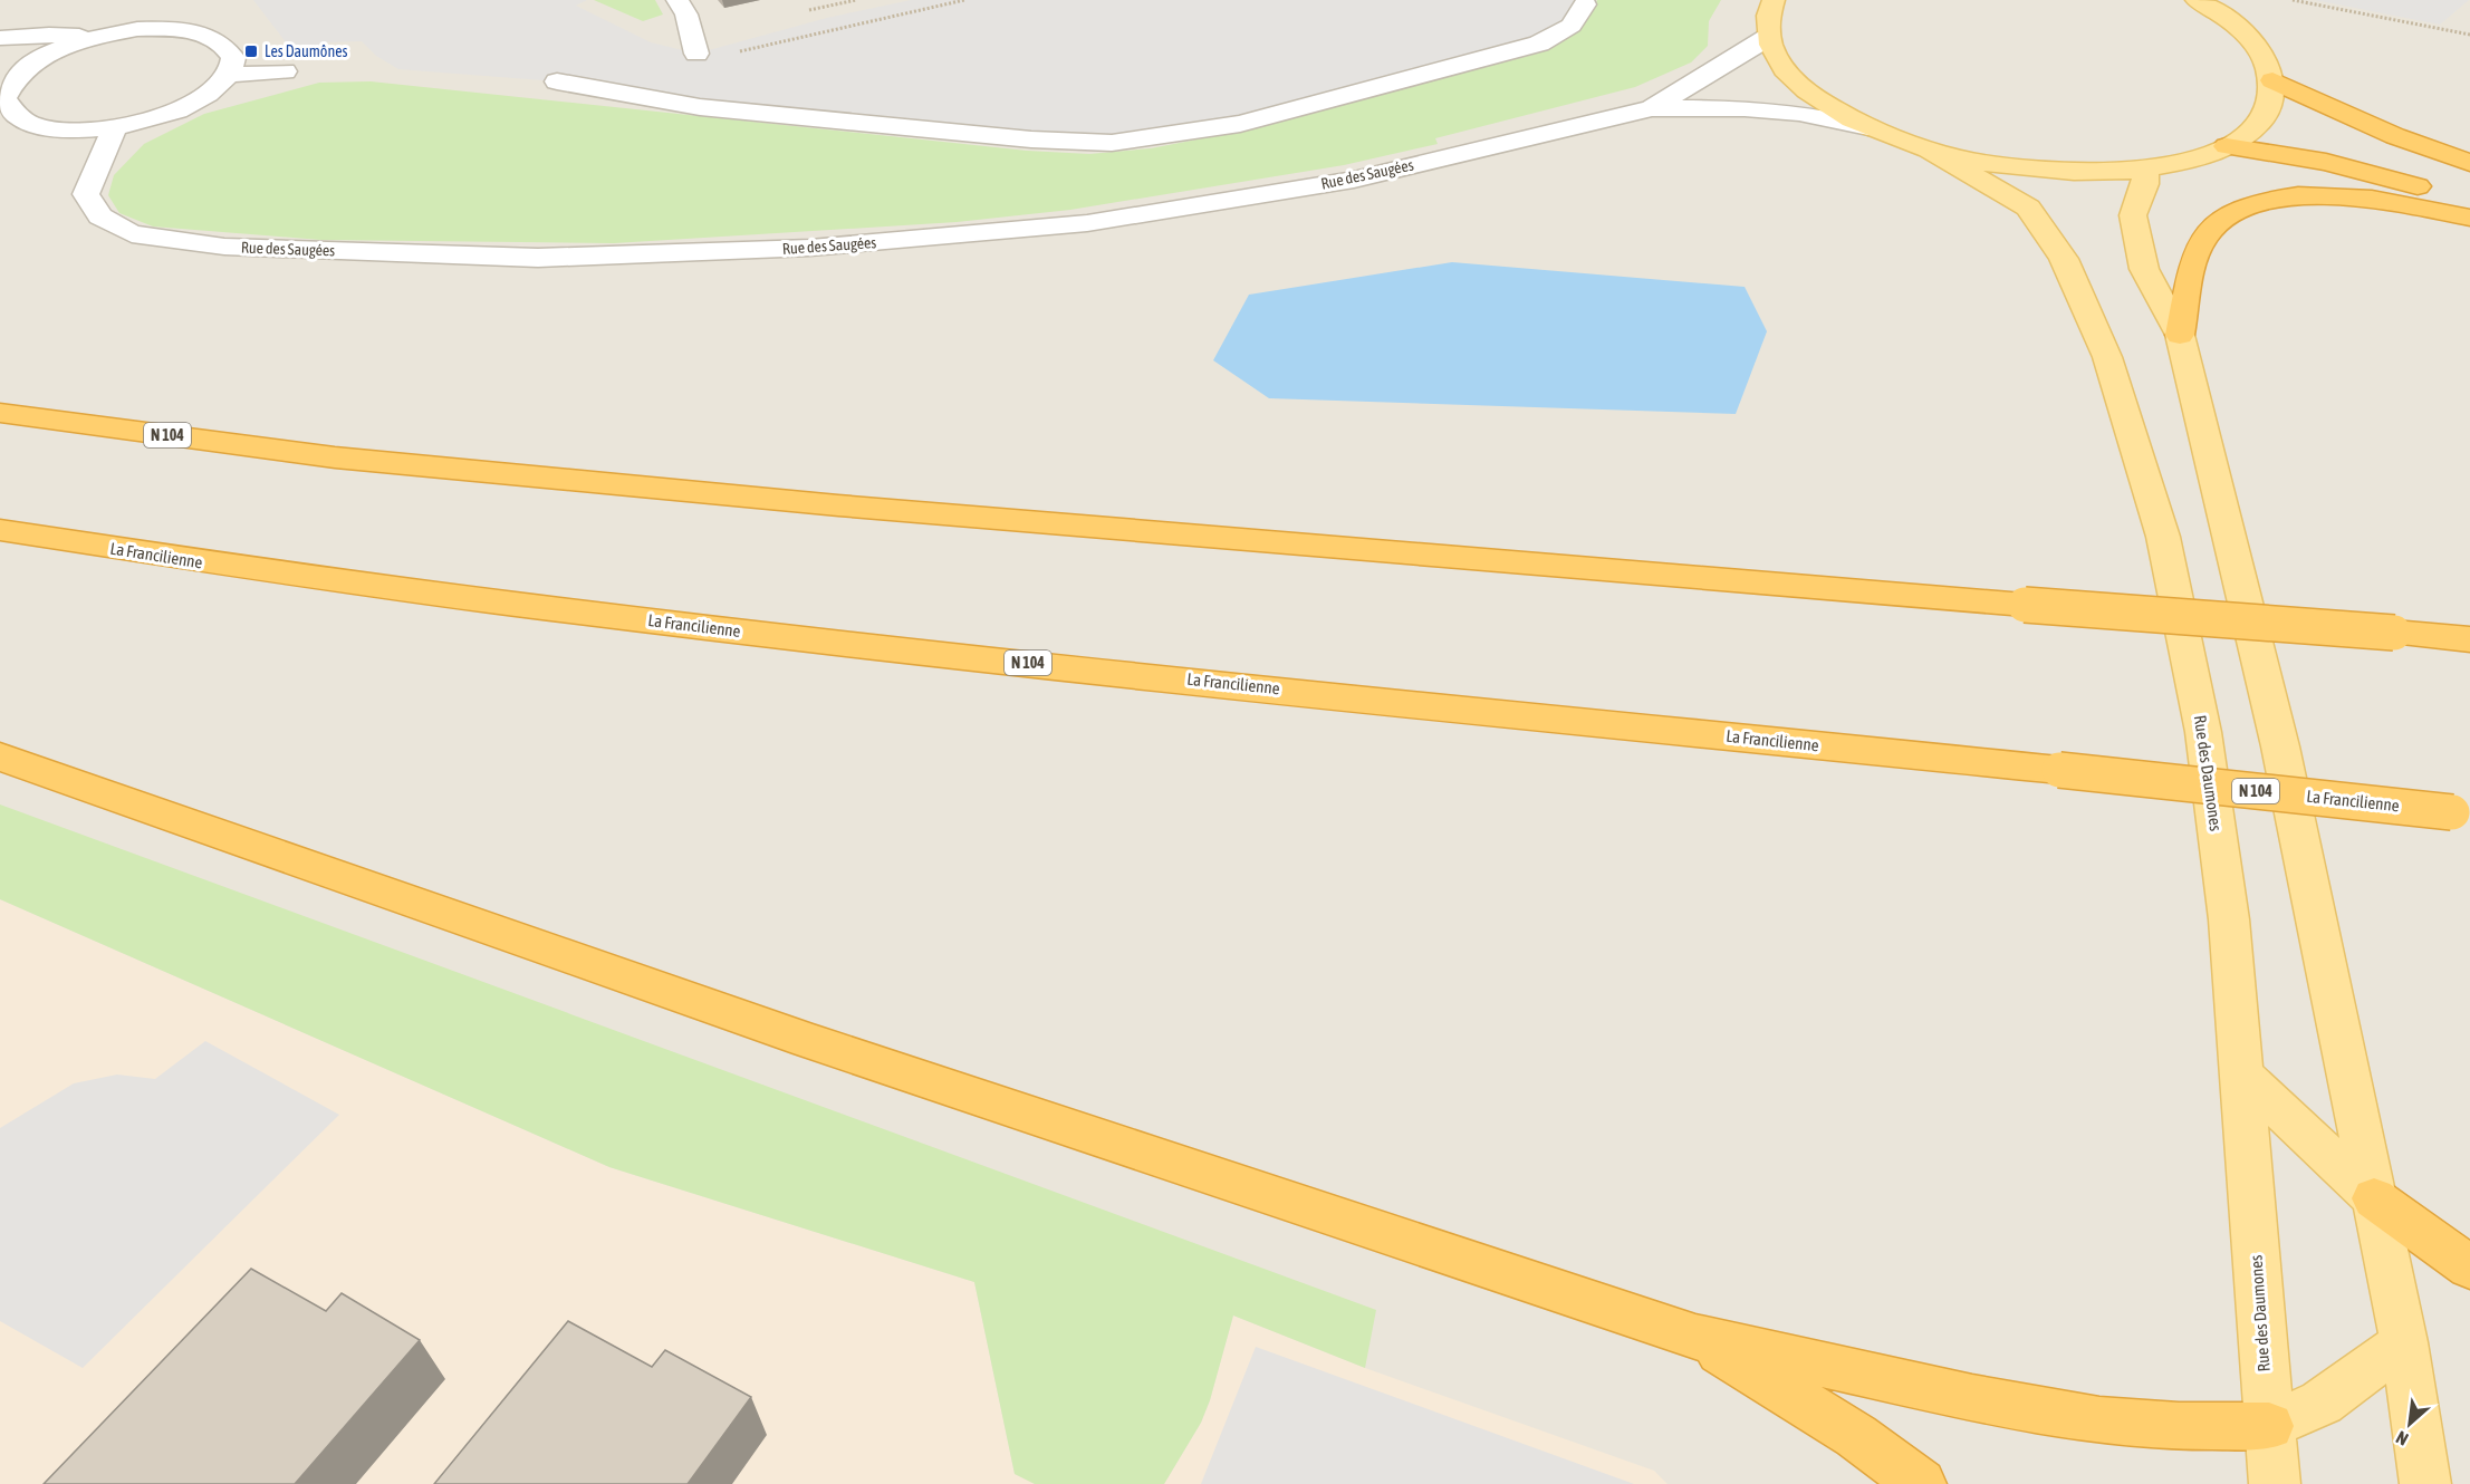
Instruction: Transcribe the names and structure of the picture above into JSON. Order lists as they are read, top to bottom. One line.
{"streets":{"highway":["N 104","La Francilienne"],"main road":["Rue des Daumones"],"street":["Rue des Saugées"]},"places":{"transit":["Les Daumônes"]},"north":"bottom left"}
